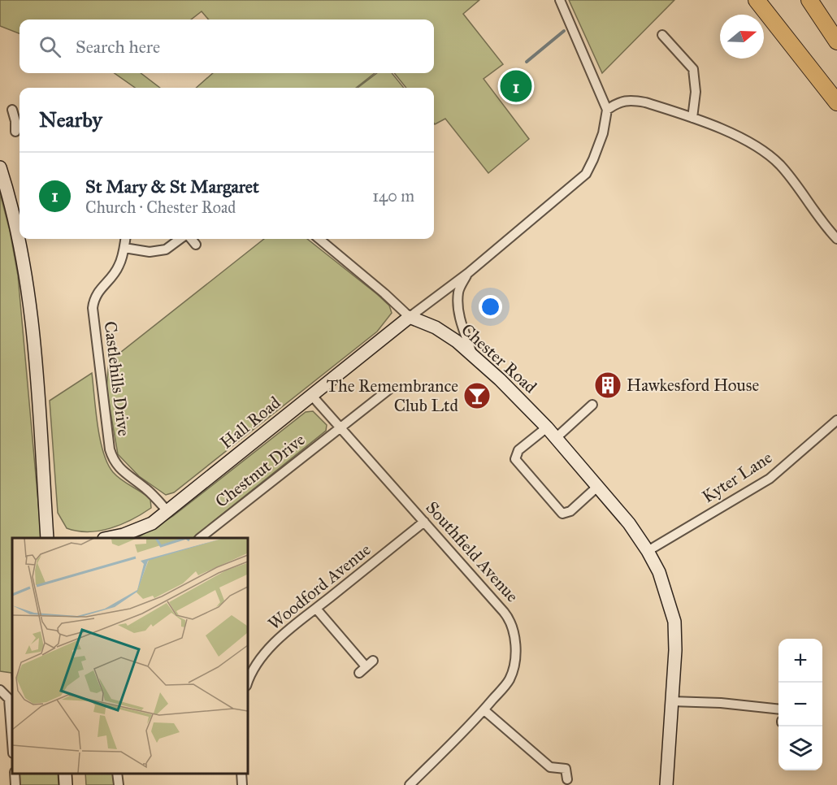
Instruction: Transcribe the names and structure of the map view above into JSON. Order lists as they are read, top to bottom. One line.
{"streets":{"main road":["Chester Road","Hall Road"],"street":["Castlehills Drive","Chestnut Drive","Kyter Lane","Southfield Avenue","Woodford Avenue"]},"crossings":[["Chester Road","Hall Road"],["Chester Road","Kyter Lane"],["Castlehills Drive","Hall Road"],["Hall Road","Southfield Avenue"],["Chestnut Drive","Southfield Avenue"],["Southfield Avenue","Woodford Avenue"]],"places":{"building":["Hawkesford House"],"bar":["The Remembrance Club Ltd"]},"north":"right","page":{"search":"Search here","pins":"1","heading":"Nearby","list":[{"mark":"1","name":"St Mary & St Margaret","note":"Church · Chester Road","value":"140 m"}],"map_buttons":["+","−"]}}
